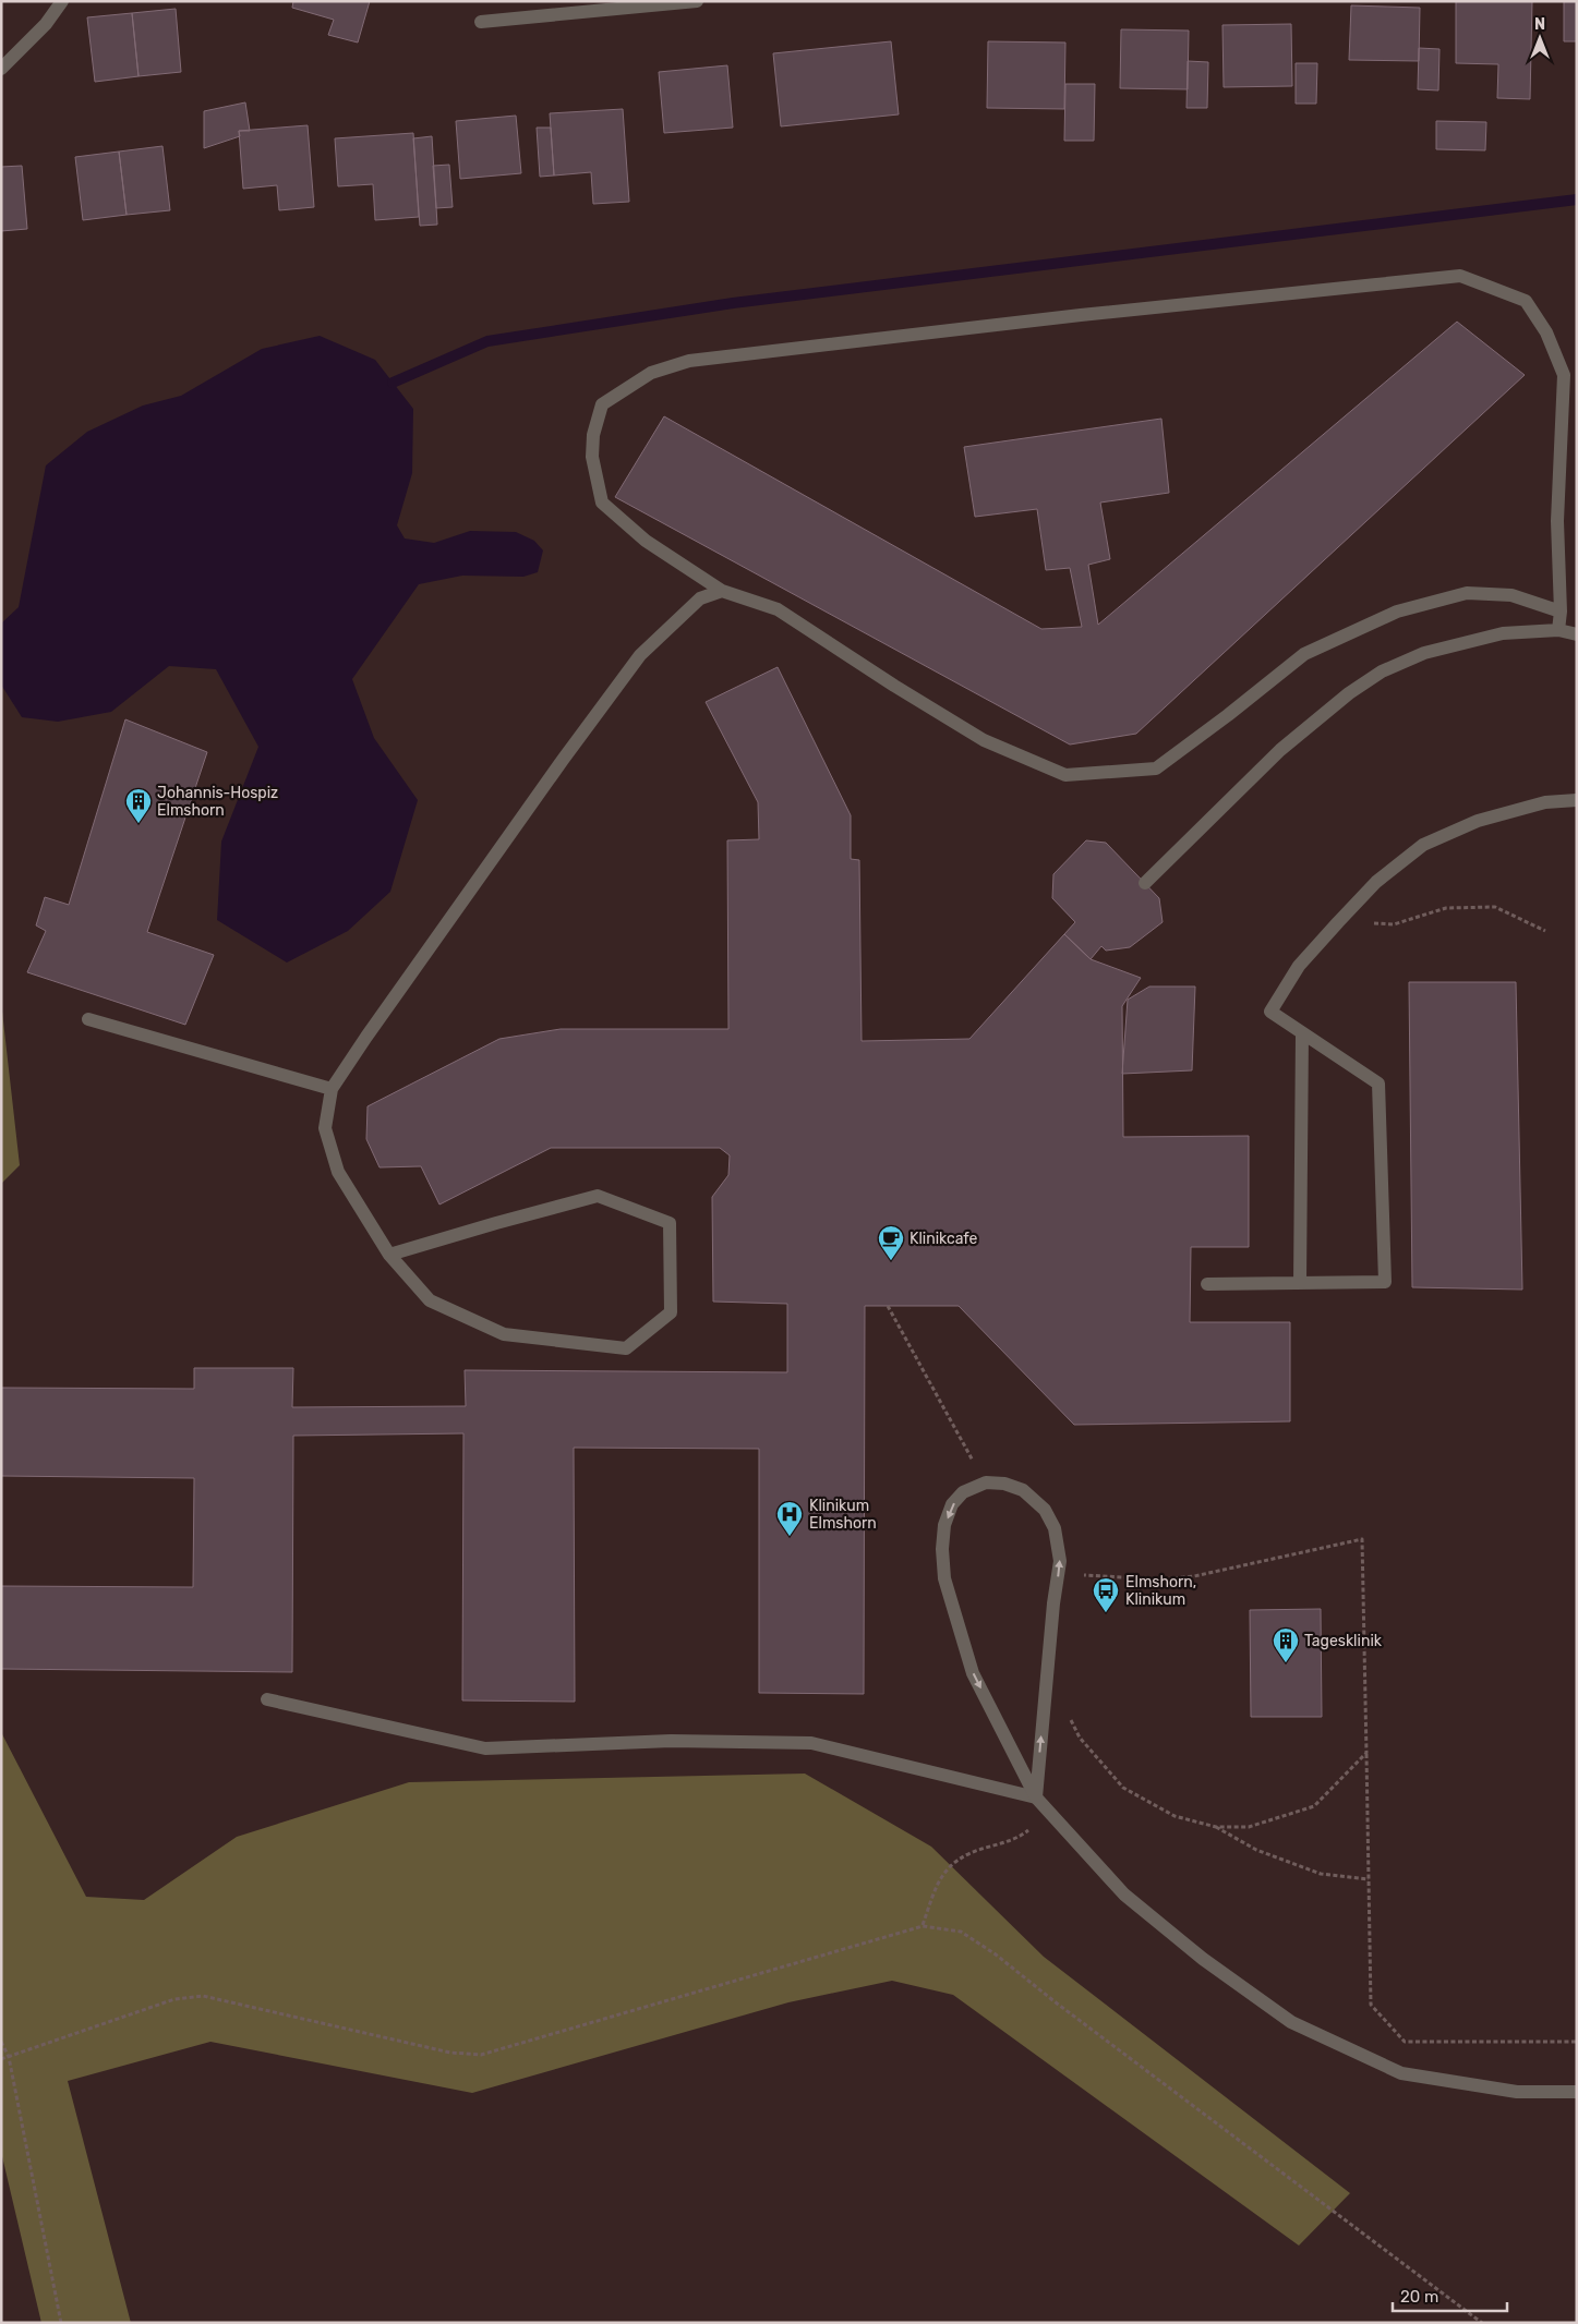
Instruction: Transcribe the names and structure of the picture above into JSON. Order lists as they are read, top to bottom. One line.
{"places":{"building":["Johannis-Hospiz Elmshorn","Tagesklinik"],"cafe":["Klinikcafe"],"hospital":["Klinikum Elmshorn"],"bus stop":["Elmshorn, Klinikum"]},"scale_bar":"20 m","north":"top"}
